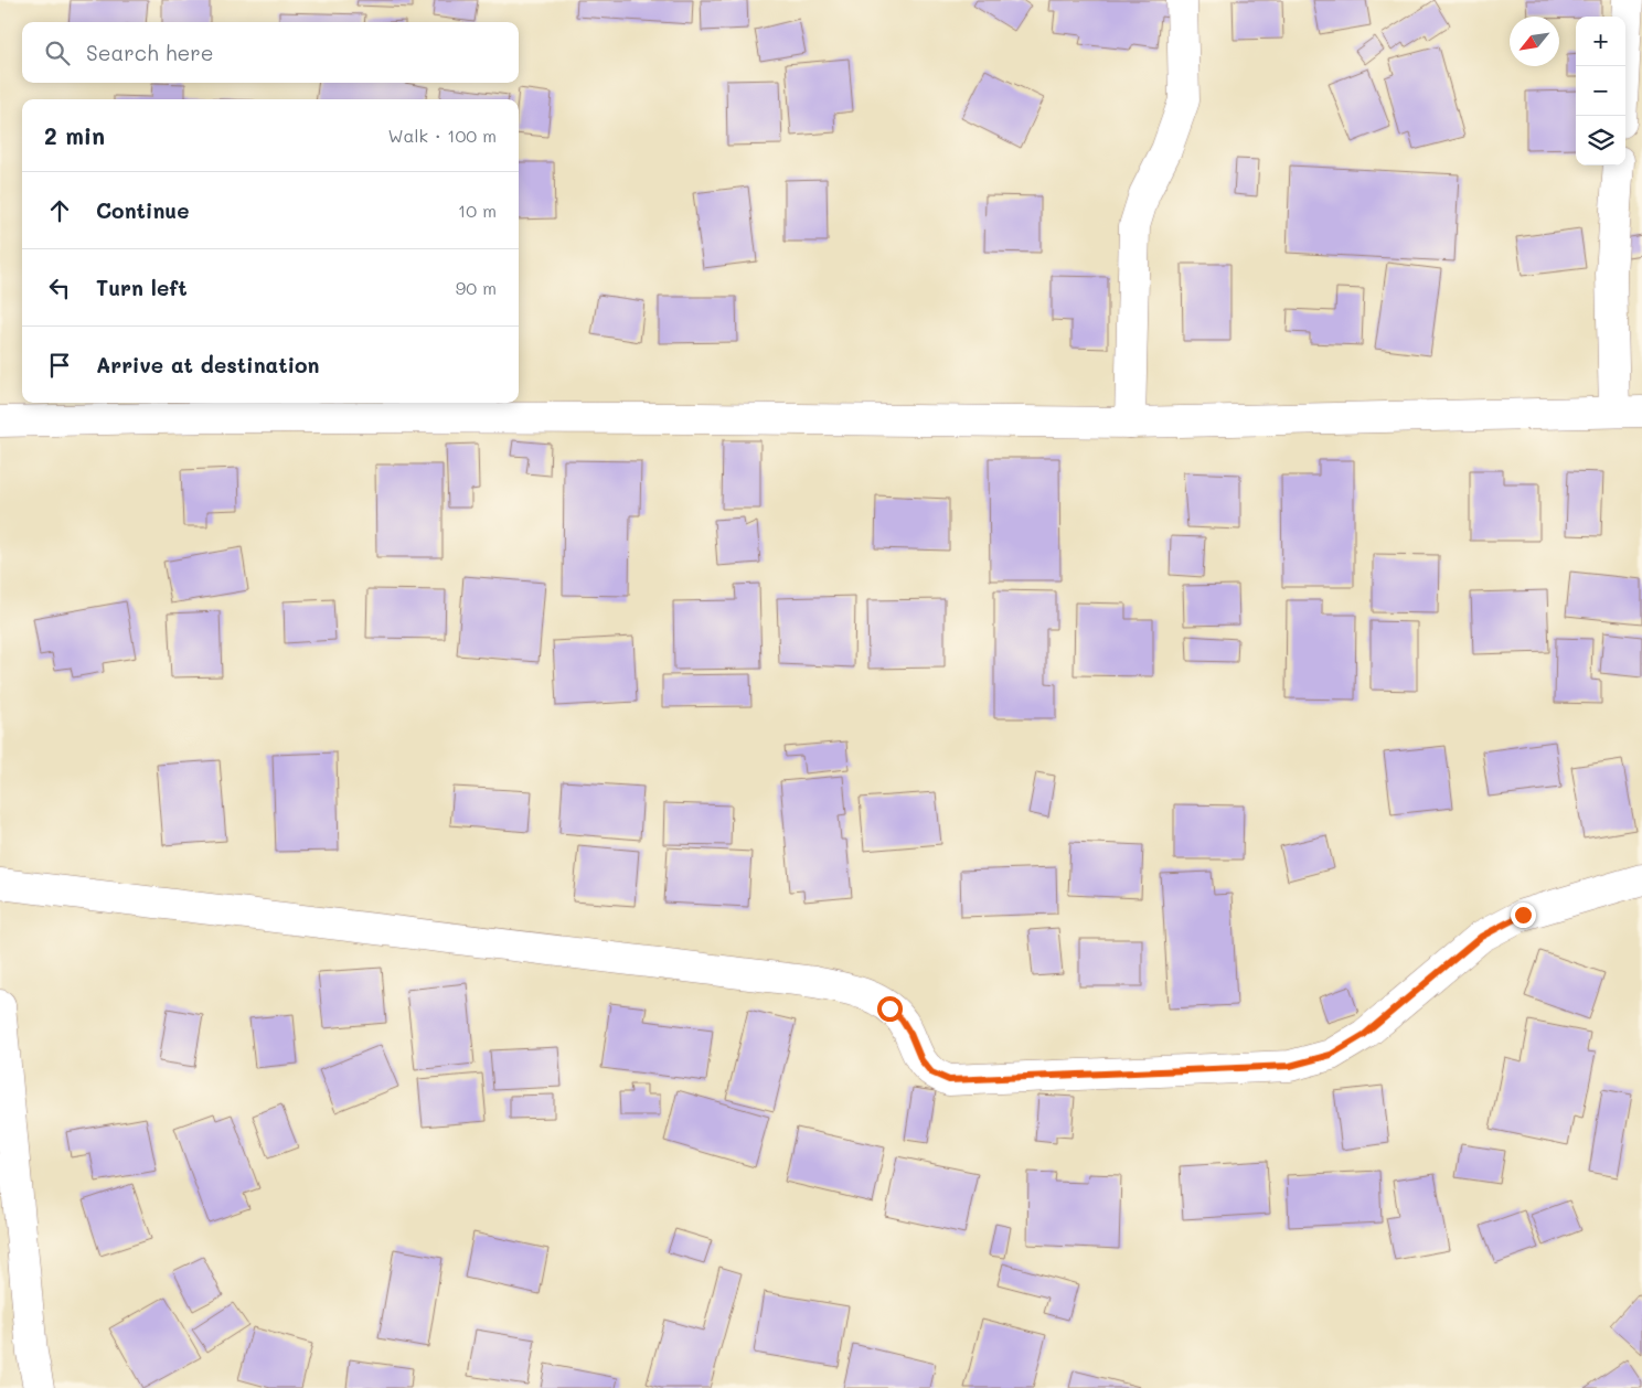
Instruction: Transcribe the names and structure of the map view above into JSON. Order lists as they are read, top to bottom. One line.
{"north":"bottom left","page":{"map_buttons":["+","−"],"search":"Search here","heading":["2 min","Walk · 100 m"],"list":[["Continue","10 m"],["Turn left","90 m"],"Arrive at destination"]}}
